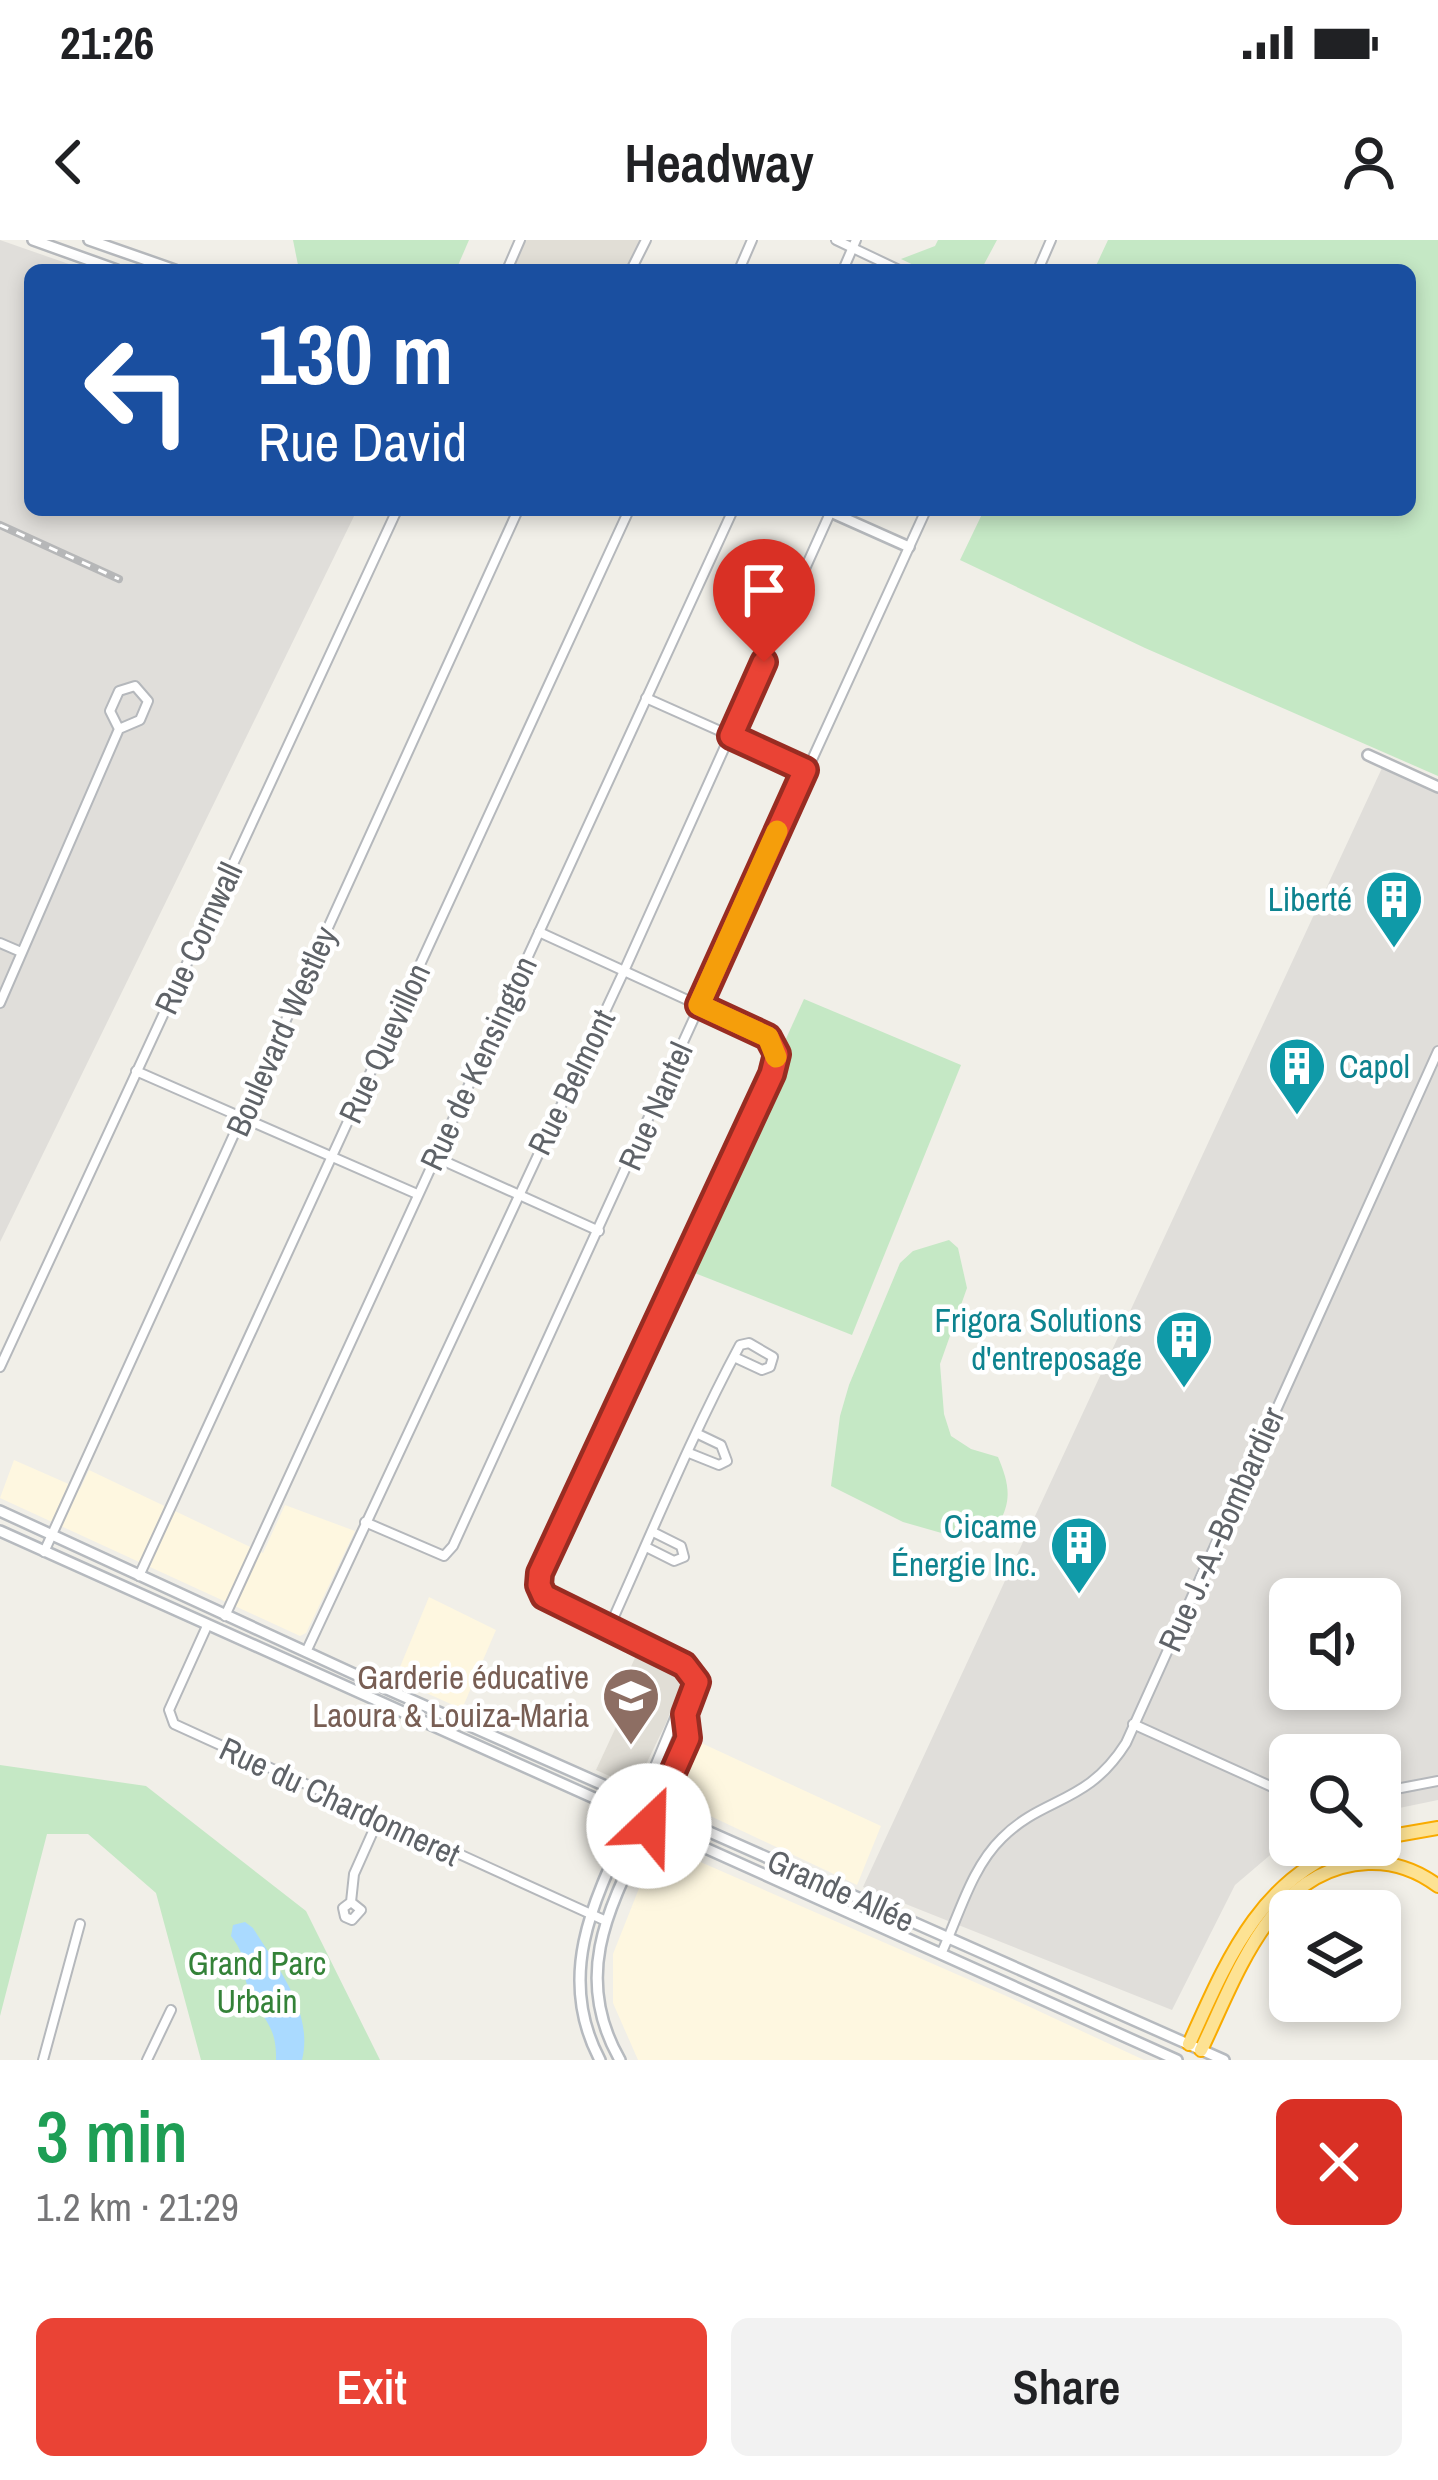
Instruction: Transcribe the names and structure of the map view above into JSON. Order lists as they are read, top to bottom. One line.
{"streets":{"main road":["Grande Allée"],"street":["Rue Cornwall","Boulevard Westley","Rue Quevillon","Rue de Kensington","Rue Belmont","Rue Nantel","Rue J.-A.-Bombardier","Rue du Chardonneret"]},"crossings":[["Boulevard Westley","Grande Allée"],["Rue Quevillon","Grande Allée"],["Rue de Kensington","Grande Allée"],["Rue Belmont","Rue Nantel"],["Rue Belmont","Grande Allée"],["Rue J.-A.-Bombardier","Grande Allée"],["Rue du Chardonneret","Grande Allée"]],"parks":["Grand Parc Urbain"],"places":{"building":["Liberté","Capol","Frigora Solutions d'entreposage","Cicame Énergie Inc."],"school or university":["Garderie éducative Laoura & Louiza-Maria"]},"page":{"status":"21:26","header":"Headway","turn":["130 m","Rue David"],"heading":["3 min","1.2 km · 21:29"],"buttons":["Exit","Share"]}}
